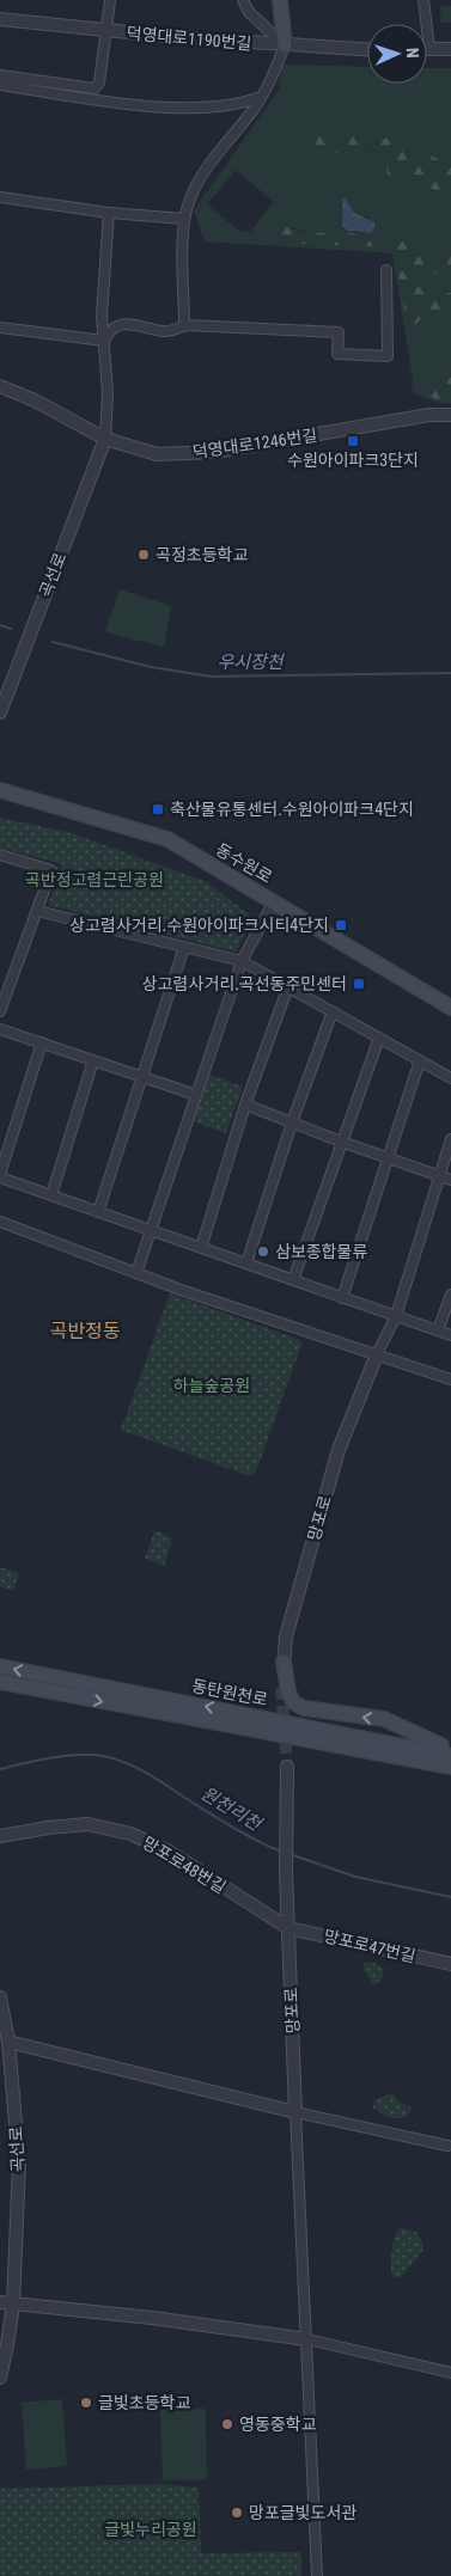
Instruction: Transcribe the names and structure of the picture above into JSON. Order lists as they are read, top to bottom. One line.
{"streets":{"main road":["동수원로","동탄원천로"],"street":["덕영대로1190번길","덕영대로1246번길","곡선로","망포로","망포로48번길","망포로47번길"]},"crossings":[["덕영대로1246번길","곡선로"],["망포로","망포로48번길"],["망포로","망포로47번길"],["망포로48번길","망포로47번길"]],"districts":["곡반정동"],"water":["우시장천","원천리천"],"parks":["곡반정고렴근린공원","하늘숲공원","글빛누리공원"],"places":{"transit":["수원아이파크3단지","축산물유통센터.수원아이파크4단지","상고렴사거리.수원아이파크시티4단지","상고렴사거리.곡선동주민센터"],"other":["곡정초등학교","삼보종합물류","글빛초등학교","영동중학교","망포글빛도서관"]},"north":"right"}
